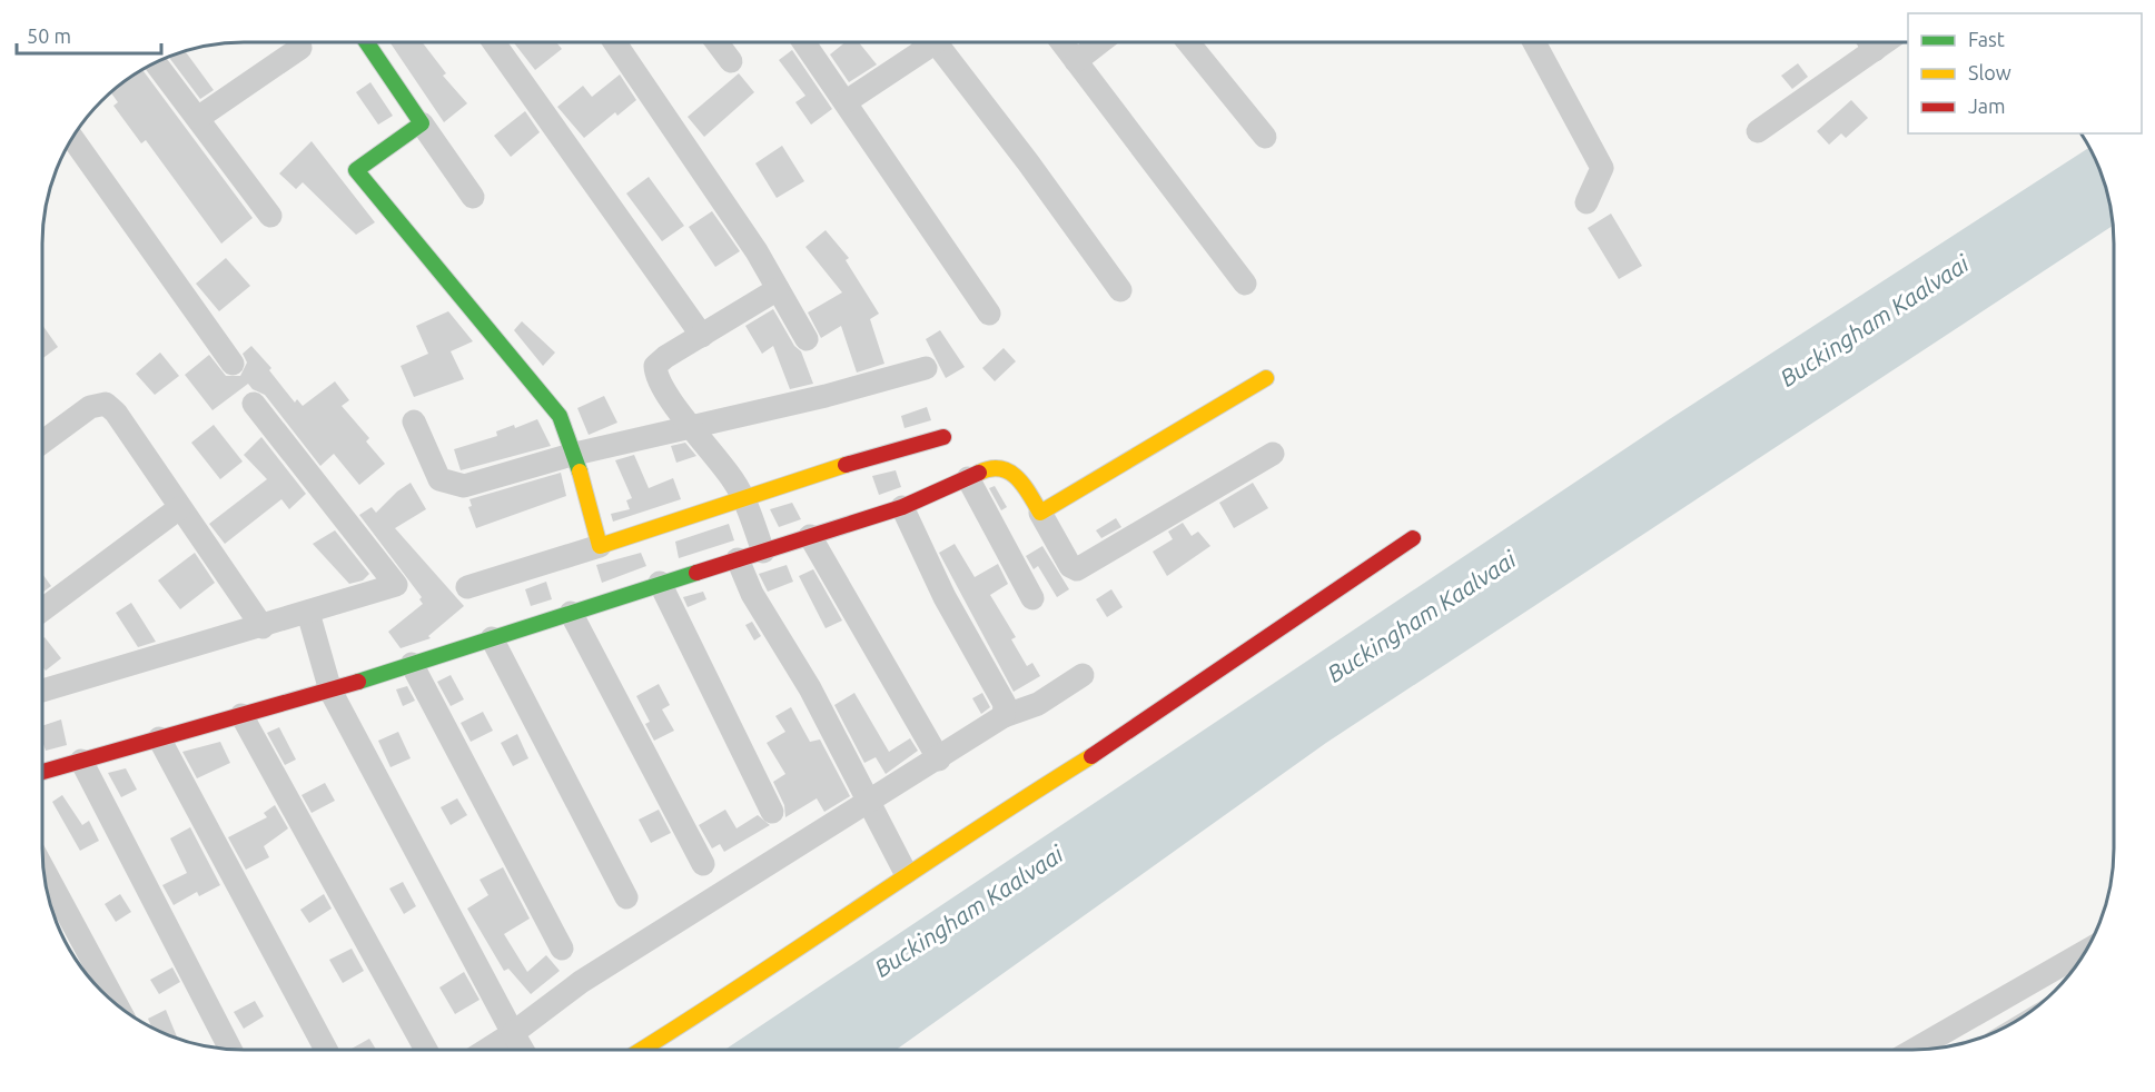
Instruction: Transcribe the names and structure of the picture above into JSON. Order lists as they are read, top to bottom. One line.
{"water":["Buckingham Kaalvaai"],"legend":["Fast","Slow","Jam"],"scale_bar":"50 m"}
